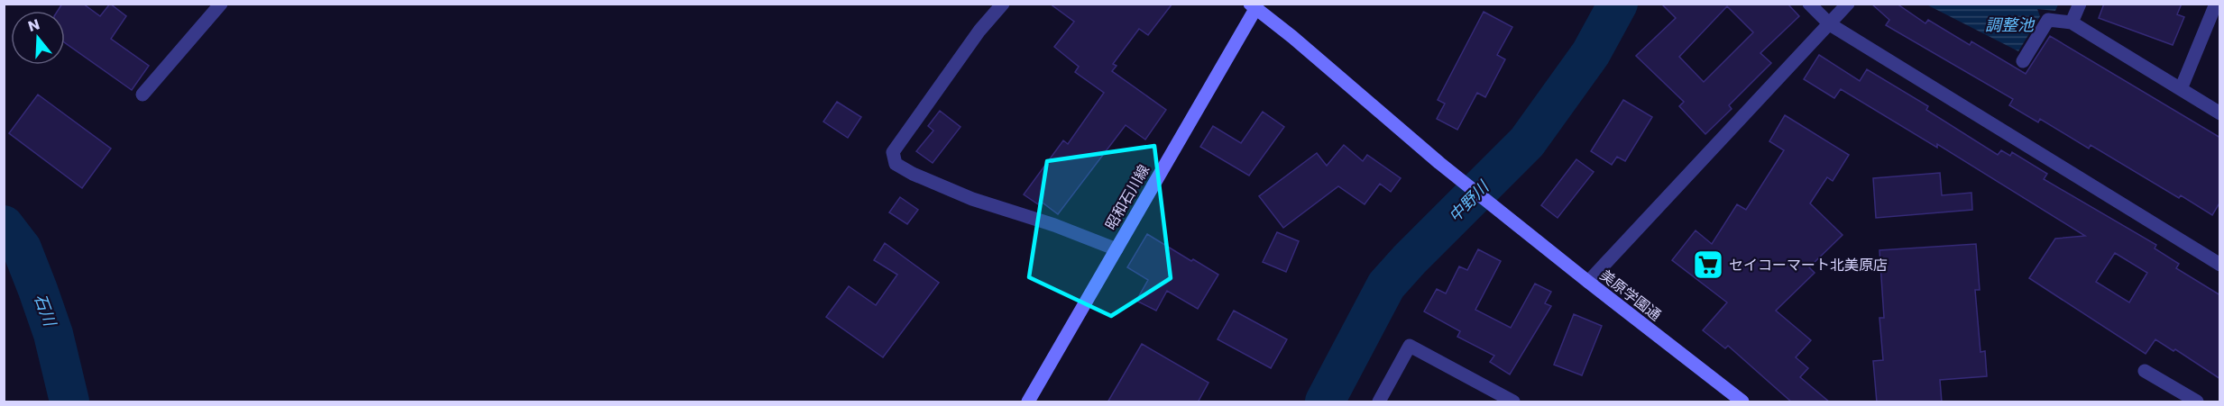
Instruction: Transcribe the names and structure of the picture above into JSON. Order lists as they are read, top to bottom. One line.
{"streets":{"street":["昭和石川線","美原学園通"]},"crossings":[["昭和石川線","美原学園通"]],"water":["調整池","中野川","石川"],"places":{"supermarket":["セイコーマート北美原店"]},"north":"top"}
